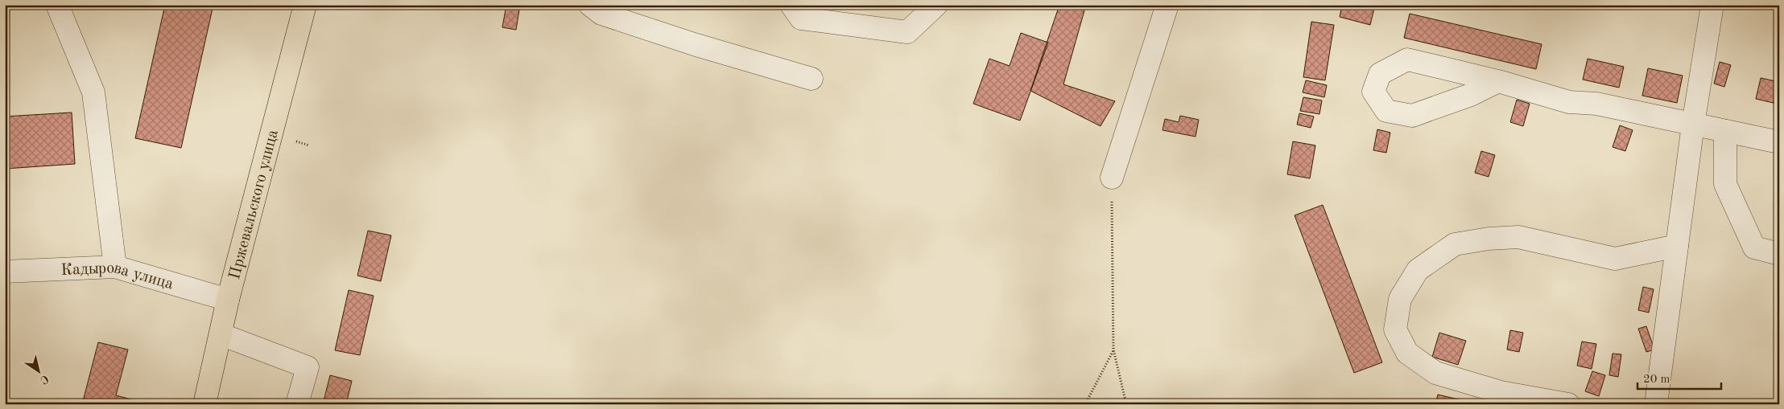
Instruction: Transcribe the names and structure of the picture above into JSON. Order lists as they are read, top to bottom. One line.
{"streets":{"main road":["Пржевальского улица"],"street":["Кадырова улица"]},"crossings":[["Пржевальского улица","Кадырова улица"]],"scale_bar":"20 m","north":"bottom right"}
